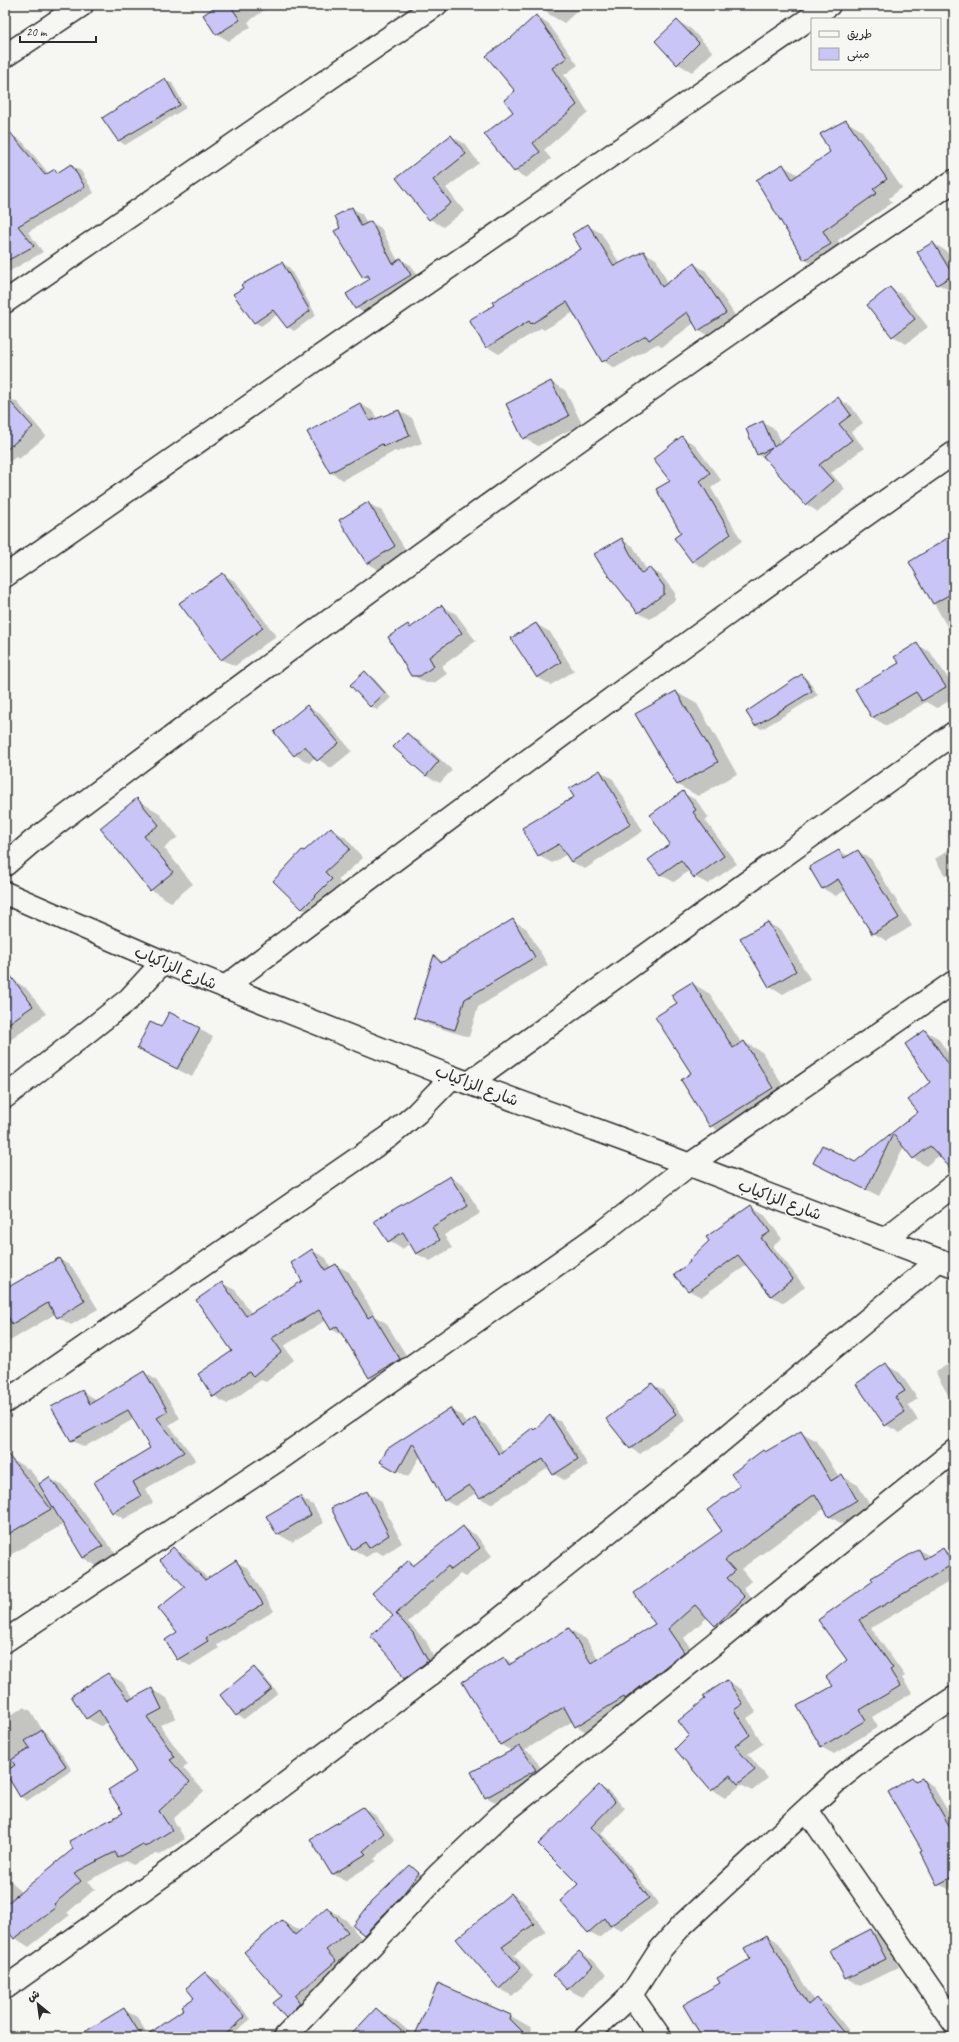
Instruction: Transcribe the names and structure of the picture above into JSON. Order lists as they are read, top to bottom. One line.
{"streets":{"street":["شارع الزاكياب"]},"legend":["طريق","مبنى"],"scale_bar":"20 m","north":"top left"}
